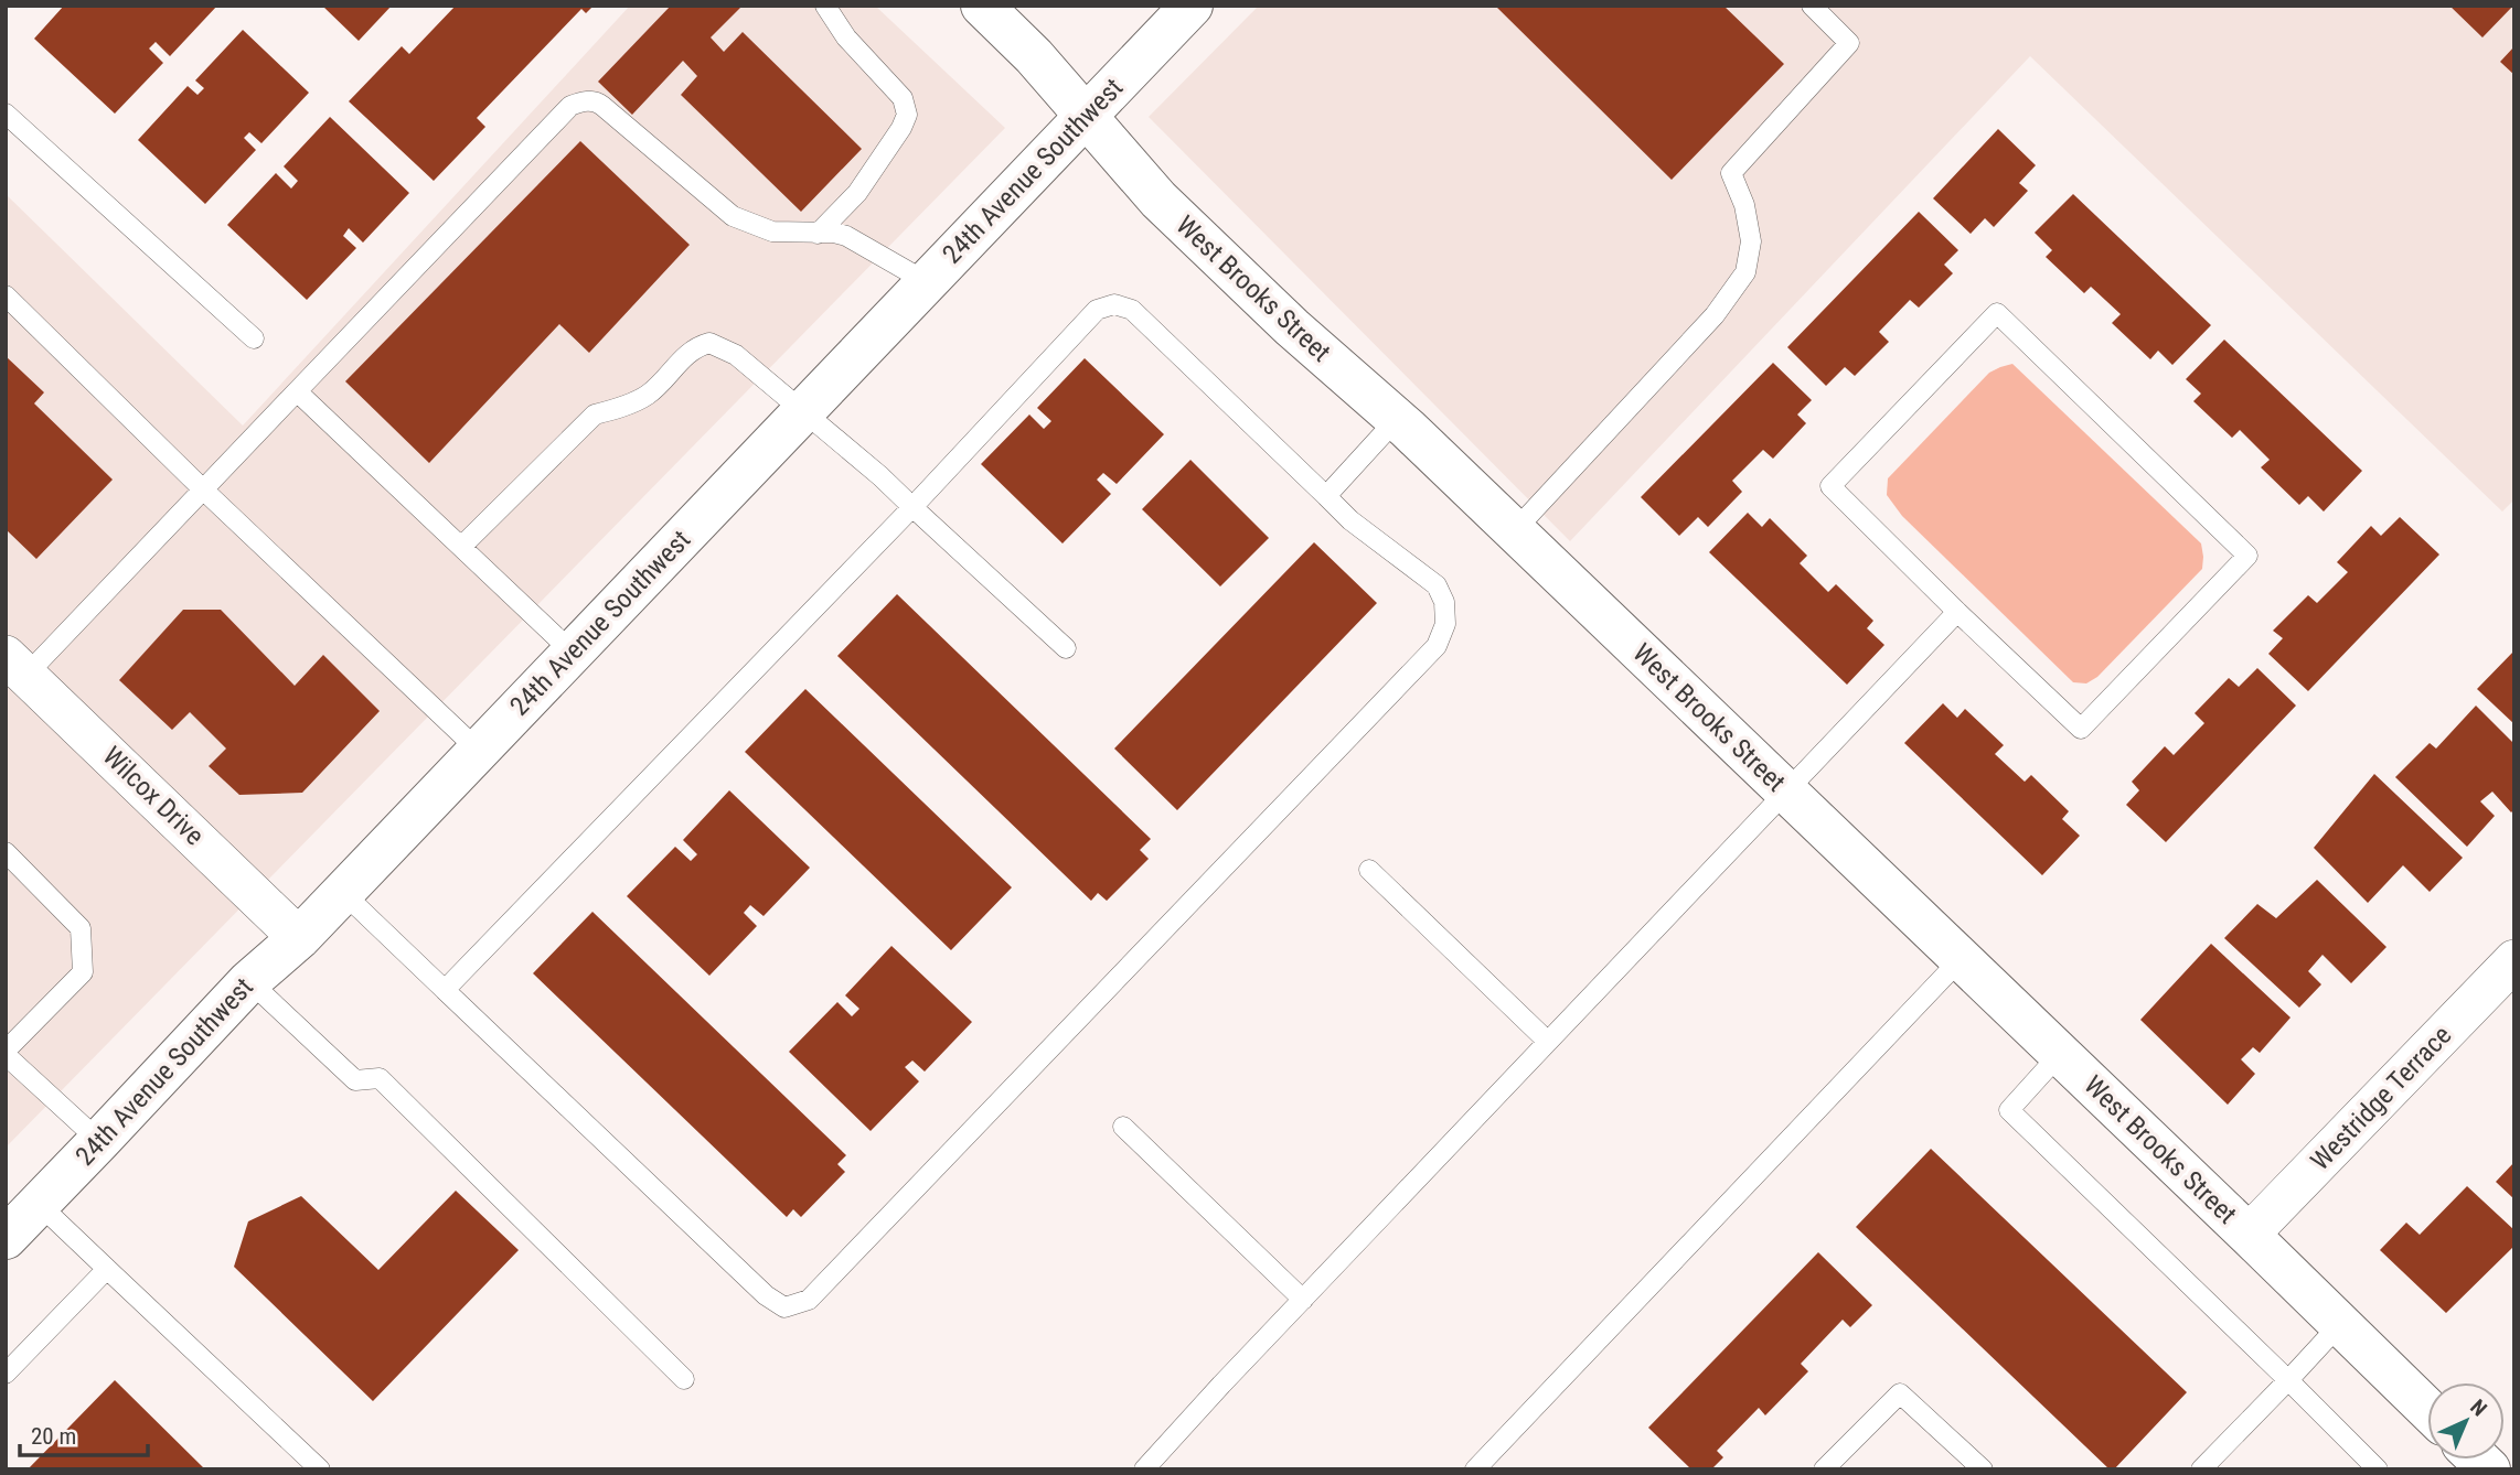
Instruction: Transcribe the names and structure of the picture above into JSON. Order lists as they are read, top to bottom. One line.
{"streets":{"street":["24th Avenue Southwest","West Brooks Street","Wilcox Drive","Westridge Terrace"]},"crossings":[["24th Avenue Southwest","West Brooks Street"],["24th Avenue Southwest","Wilcox Drive"],["West Brooks Street","Westridge Terrace"]],"scale_bar":"20 m","north":"top right"}
